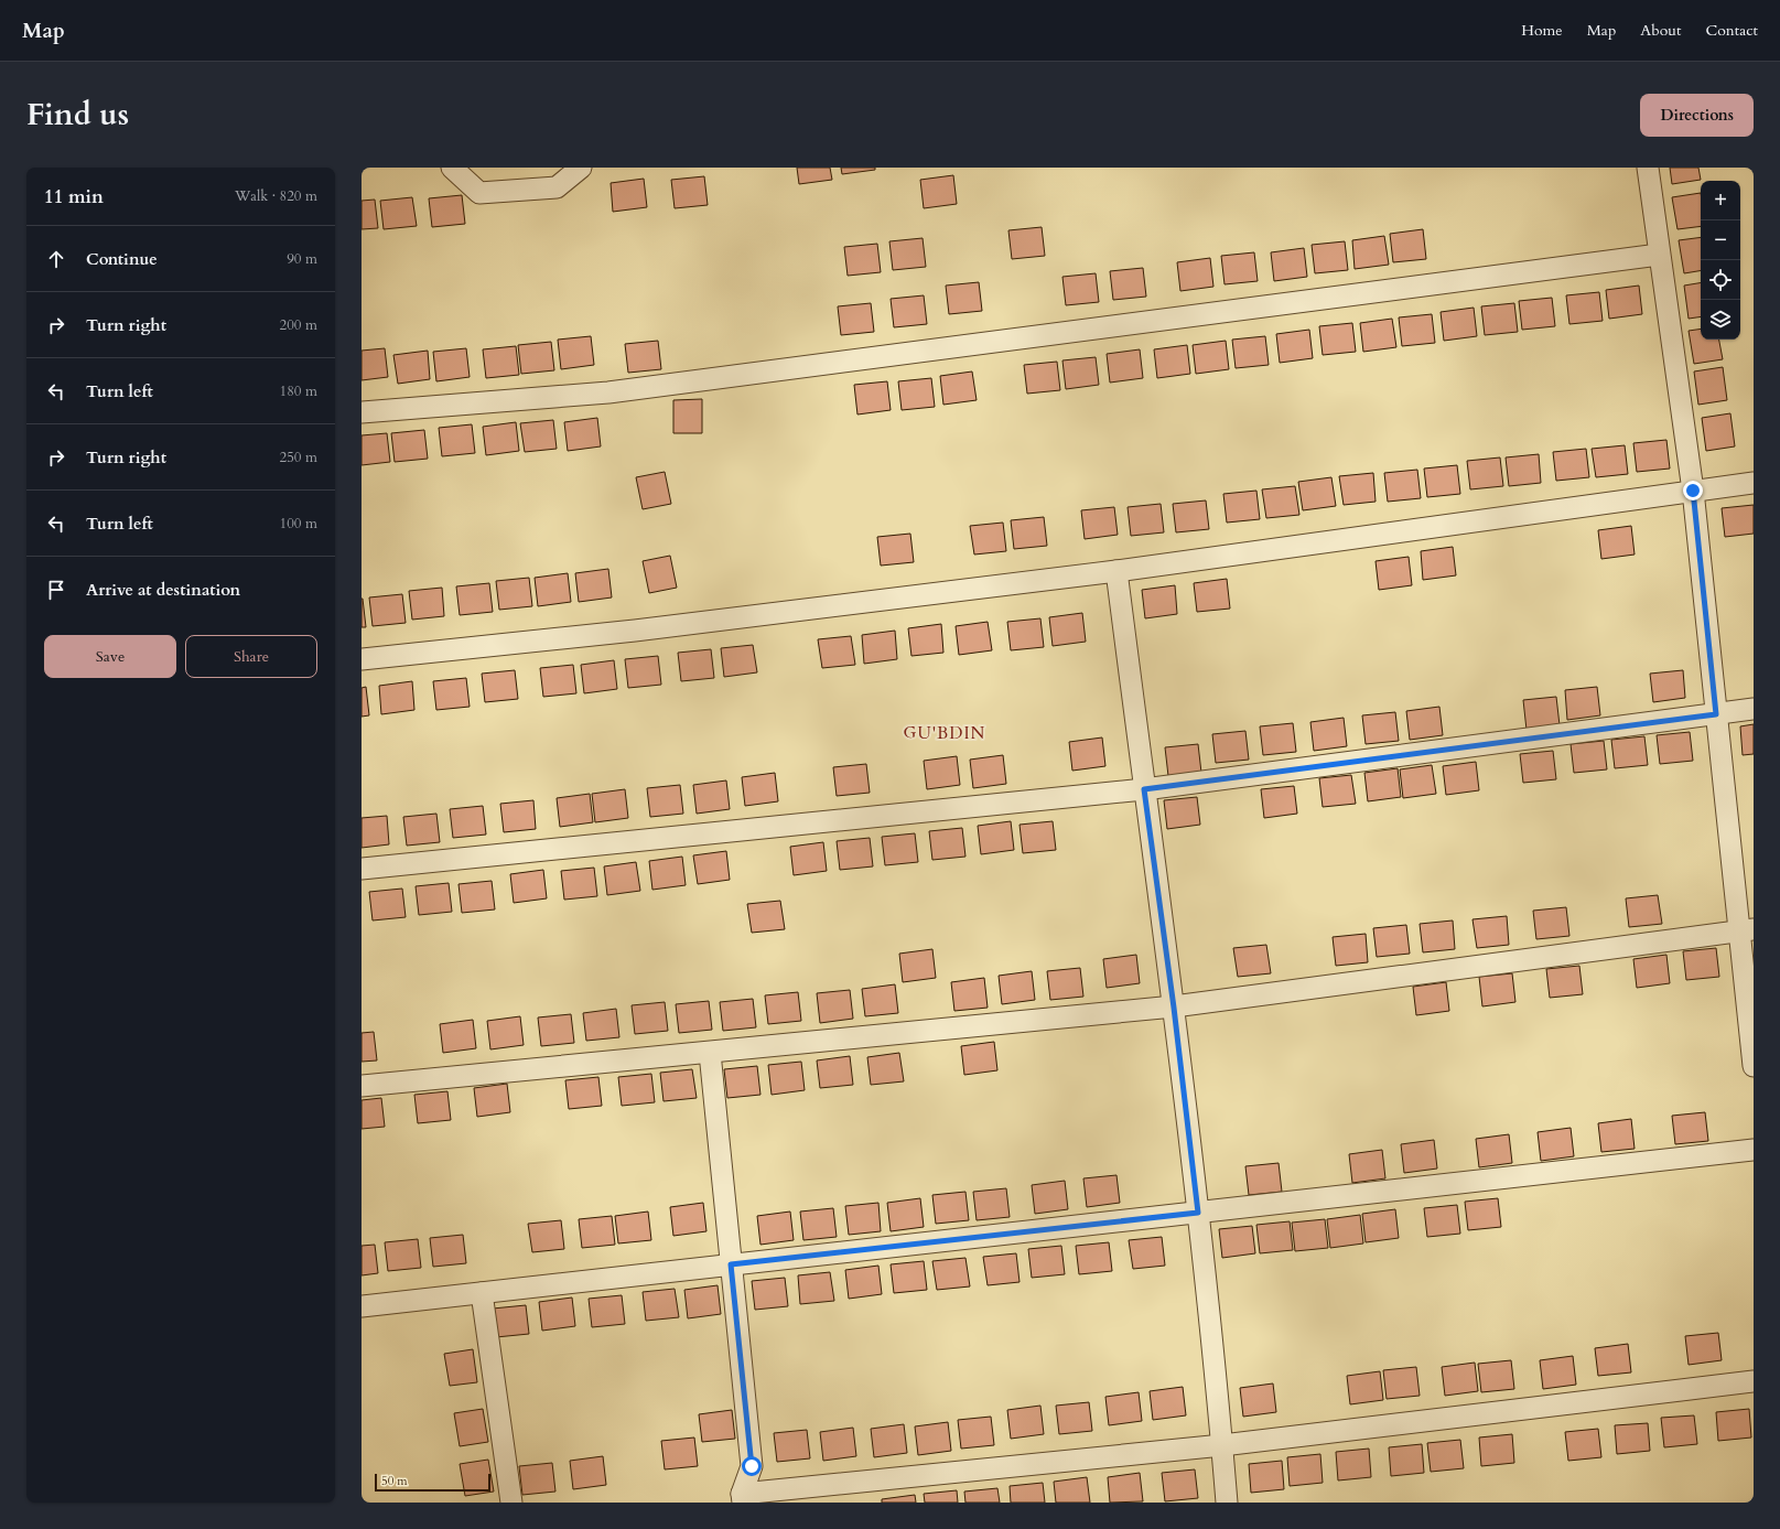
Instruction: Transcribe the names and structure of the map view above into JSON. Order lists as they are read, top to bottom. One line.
{"districts":["GU'BDIN"],"scale_bar":"50 m","page":{"header":"Map","nav":["Home","Map","About","Contact"],"title":"Find us","buttons":["Directions",["Save","Share"]],"heading":["11 min","Walk · 820 m"],"map_buttons":["+","−"],"list":[["Continue","90 m"],["Turn right","200 m"],["Turn left","180 m"],["Turn right","250 m"],["Turn left","100 m"],"Arrive at destination"],"scale":"50 m"}}
